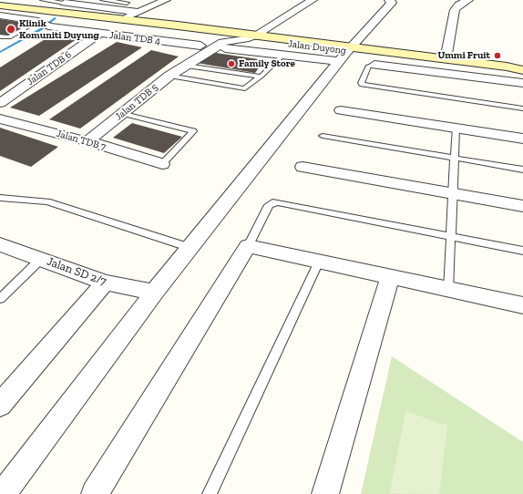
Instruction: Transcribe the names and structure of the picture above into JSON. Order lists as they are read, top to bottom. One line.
{"streets":{"main road":["Jalan Duyong"],"street":["Jalan TDB 4","Jalan TDB 6","Jalan TDB 5","Jalan TDB 7","Jalan SD 2/7"]},"crossings":[["Jalan TDB 4","Jalan TDB 6"],["Jalan Duyong","Jalan TDB 5"],["Jalan TDB 5","Jalan TDB 7"]],"places":["Klinik Komuniti Duyung","Ummi Fruit","Family Store"]}
